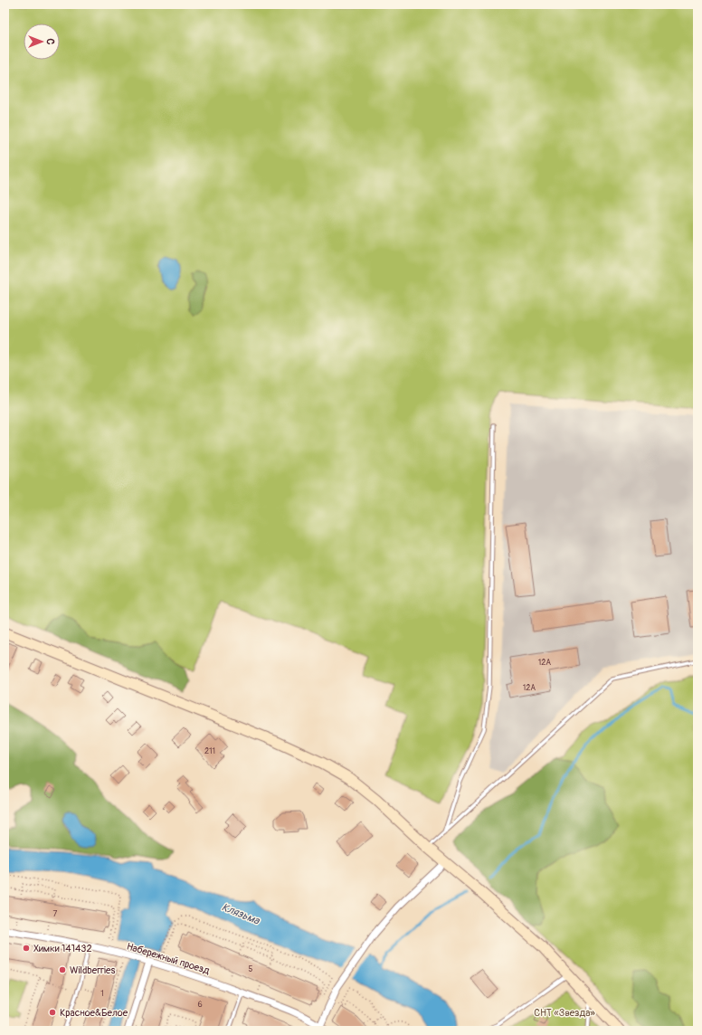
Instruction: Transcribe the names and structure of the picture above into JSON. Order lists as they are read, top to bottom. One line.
{"streets":{"street":["Набережный проезд"]},"water":["Клязьма"],"parks":["СНТ «Звезда»"],"places":["Химки 141432","Wildberries","Красное&Белое"],"house_numbers":["12А","12А","211","7","5","1","6"],"north":"right"}
